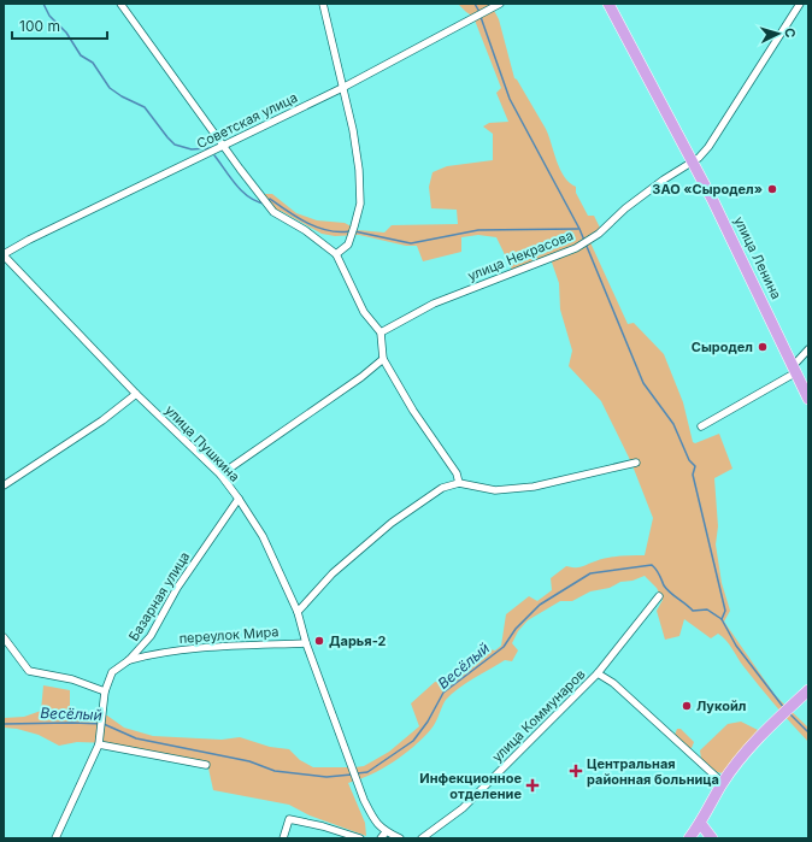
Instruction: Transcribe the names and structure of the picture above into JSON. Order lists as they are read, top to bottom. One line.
{"streets":{"main road":["улица Ленина"],"street":["Советская улица","улица Некрасова","улица Пушкина","Базарная улица","переулок Мира","улица Коммунаров"]},"crossings":[["Советская улица","улица Пушкина"],["улица Некрасова","улица Ленина"],["улица Пушкина","Базарная улица"],["улица Пушкина","переулок Мира"],["Базарная улица","переулок Мира"]],"water":["Весёлый"],"places":{"other":["ЗАО «Сыродел»","Сыродел","Дарья-2","Лукойл"],"health":["Центральная районная больница","Инфекционное отделение"]},"scale_bar":"100 m","north":"right"}
